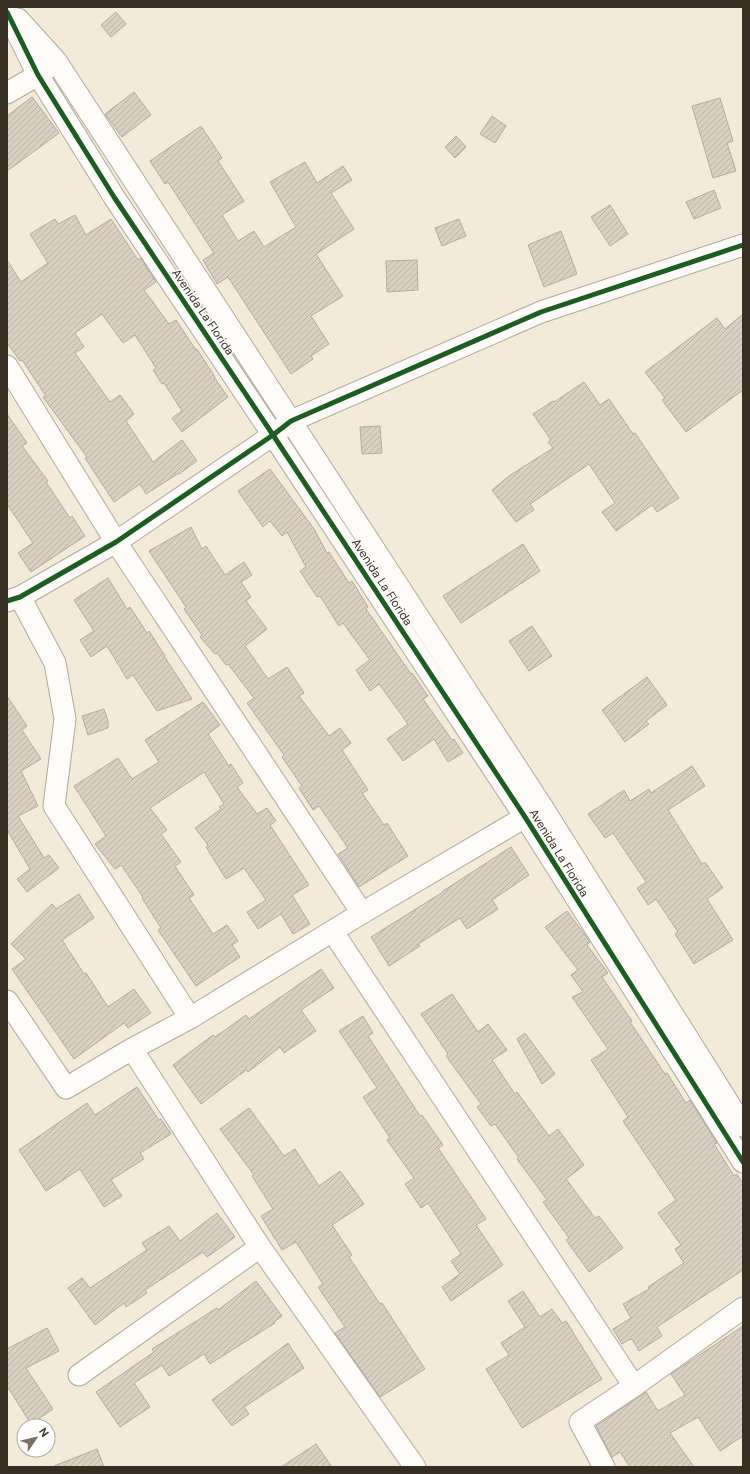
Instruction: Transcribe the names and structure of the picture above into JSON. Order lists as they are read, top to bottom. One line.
{"streets":{"street":["Avenida La Florida"]},"north":"top right"}
